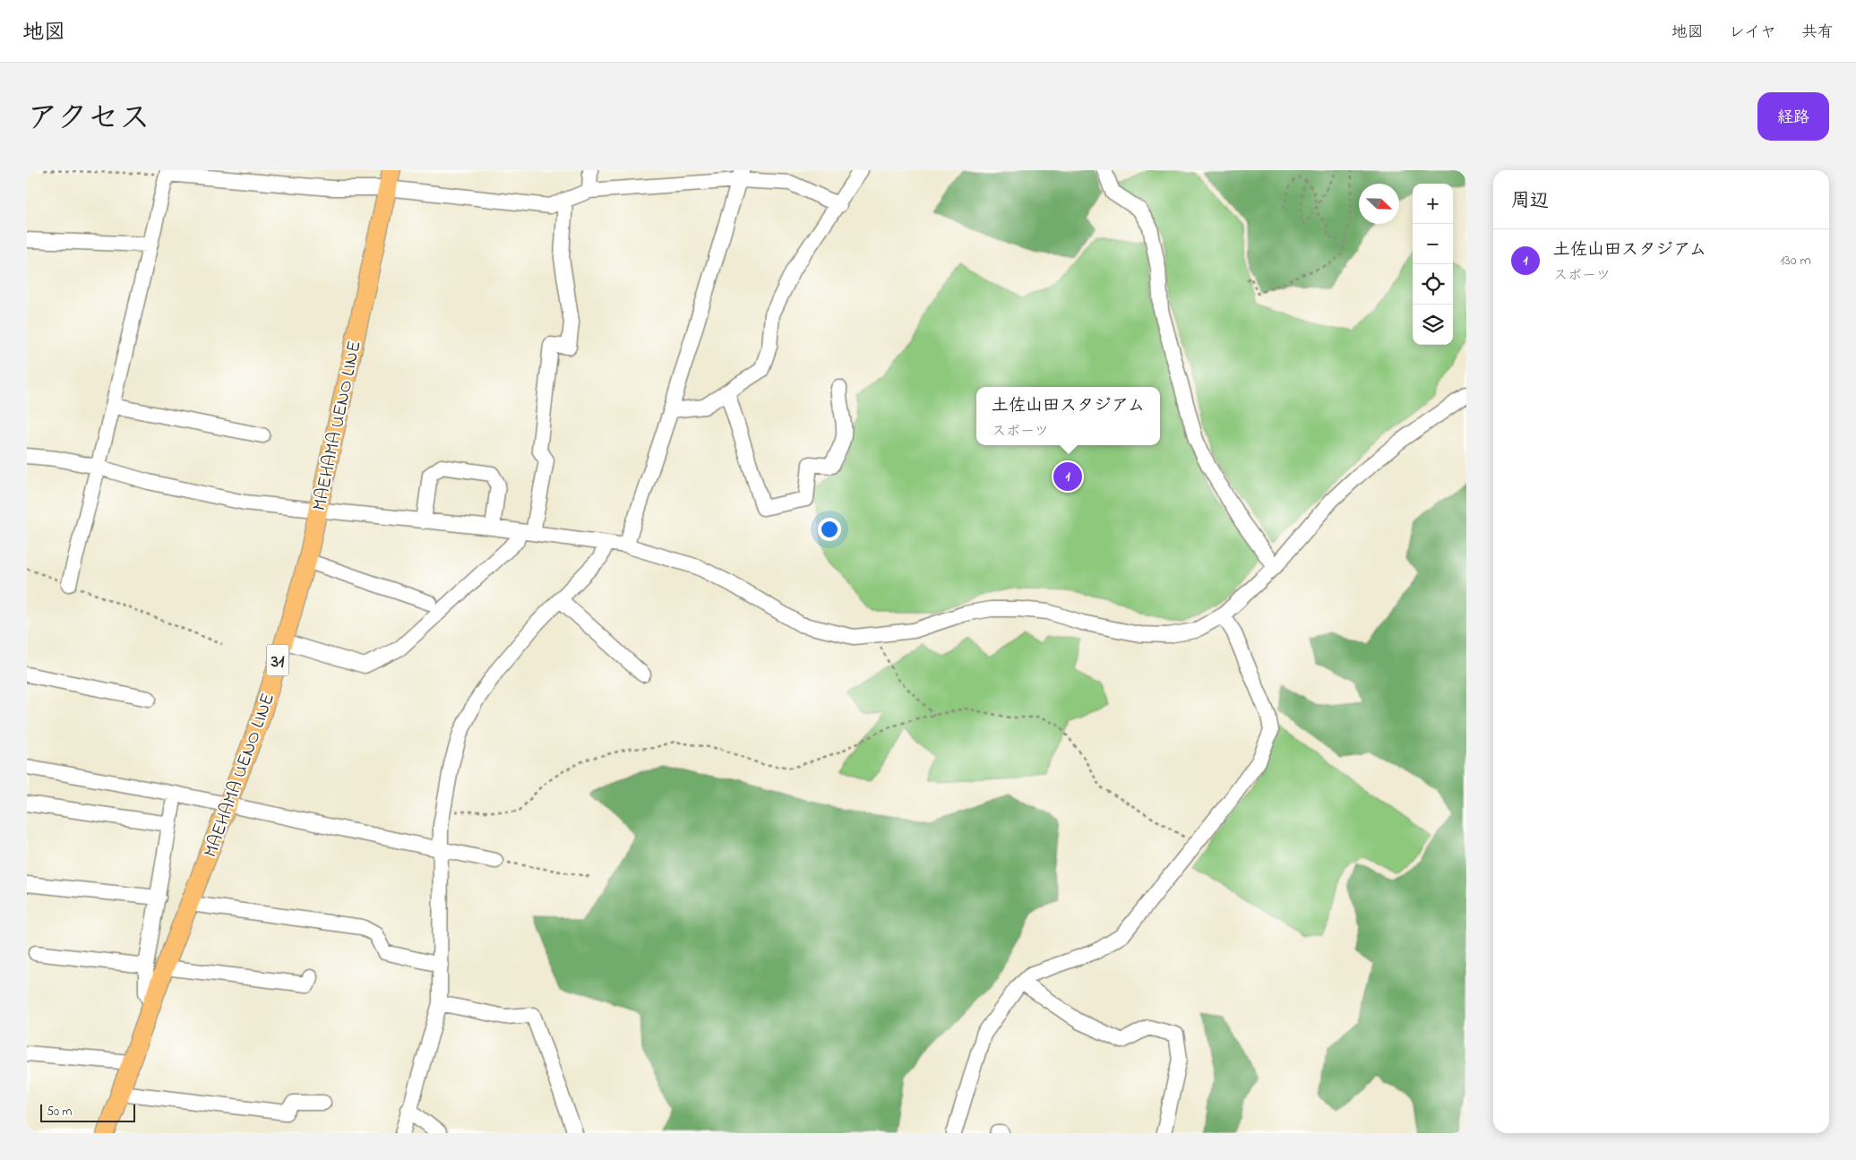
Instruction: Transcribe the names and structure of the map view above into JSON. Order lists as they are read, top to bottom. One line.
{"streets":{"main road":["MAEHAMA UENO LINE","31"]},"scale_bar":"50 m","north":"bottom right","page":{"header":"地図","nav":["地図","レイヤ","共有"],"title":"アクセス","buttons":"経路","heading":"周辺","map_buttons":["+","−"],"list":[{"mark":"1","name":"土佐山田スタジアム","note":"スポーツ","value":"130 m"}],"popup":["土佐山田スタジアム","スポーツ"],"pins":"1","scale":"50 m"}}
